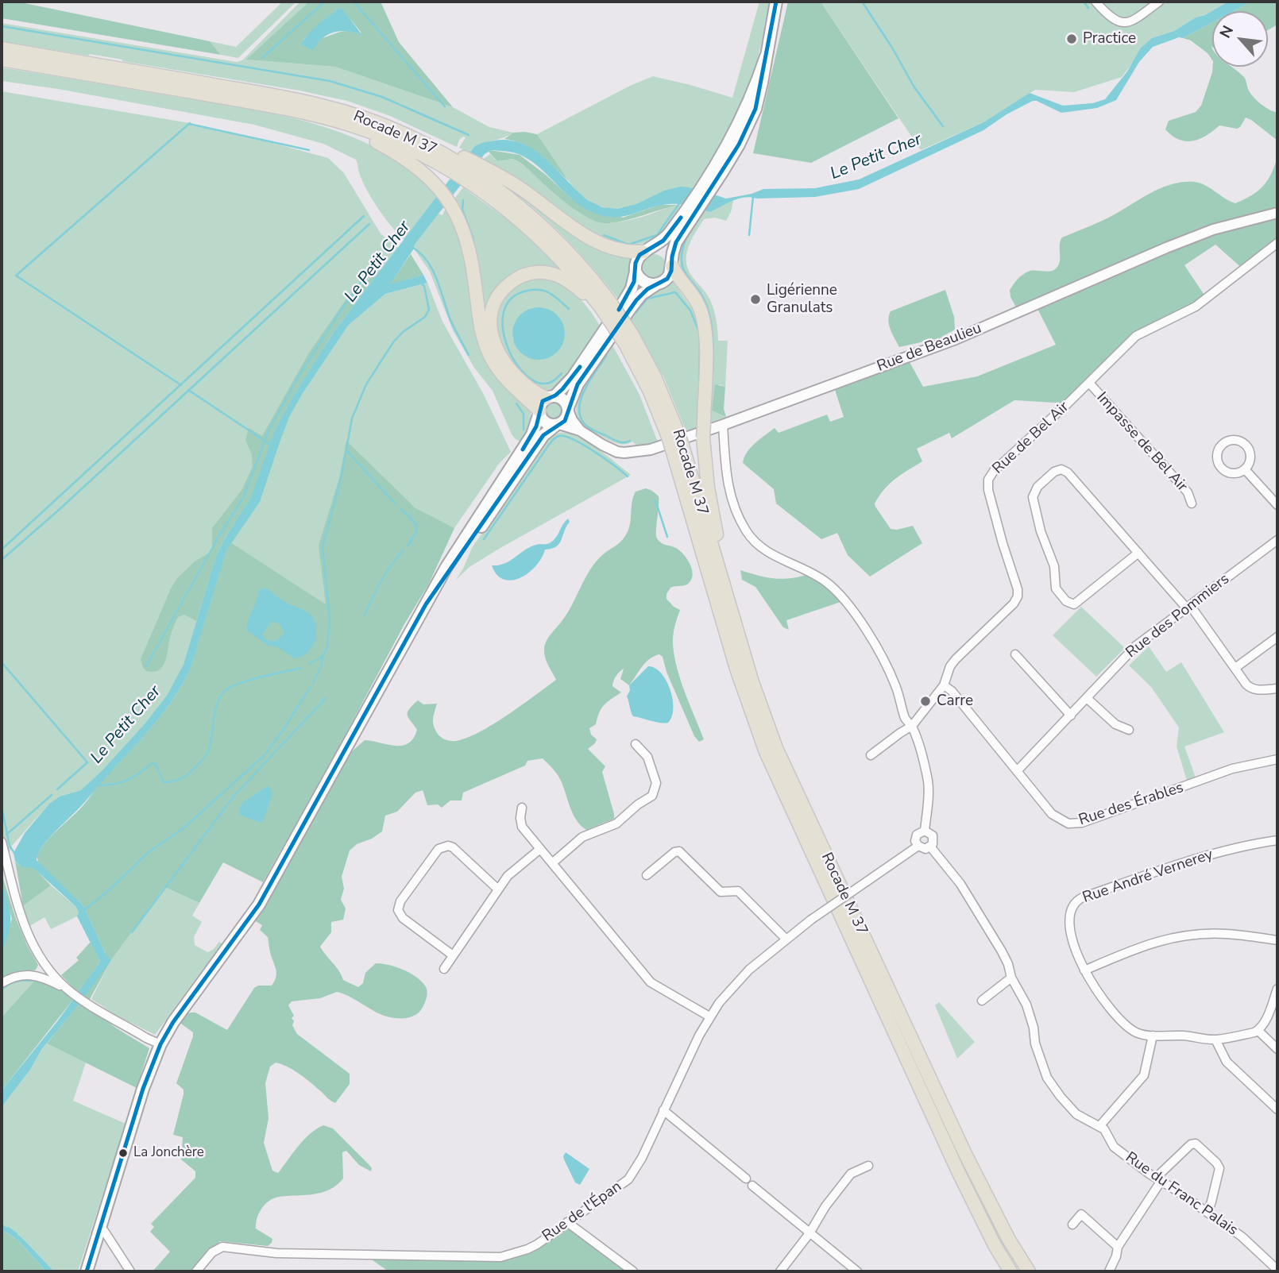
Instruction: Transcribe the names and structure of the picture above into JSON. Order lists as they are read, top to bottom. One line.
{"streets":{"highway":["Rocade M 37"],"street":["Rue de Beaulieu","Rue de Bel Air","Impasse de Bel Air","Rue des Pommiers","Rue des Érables","Rue André Vernerey","Rue du Franc Palais","Rue de l'Épan"]},"crossings":[["Rue de Bel Air","Impasse de Bel Air"],["Rue de Bel Air","Rue des Érables"],["Rue des Pommiers","Rue des Érables"]],"water":["Le Petit Cher"],"places":["Practice","Ligérienne Granulats","Carre","La Jonchère"],"north":"top left"}
